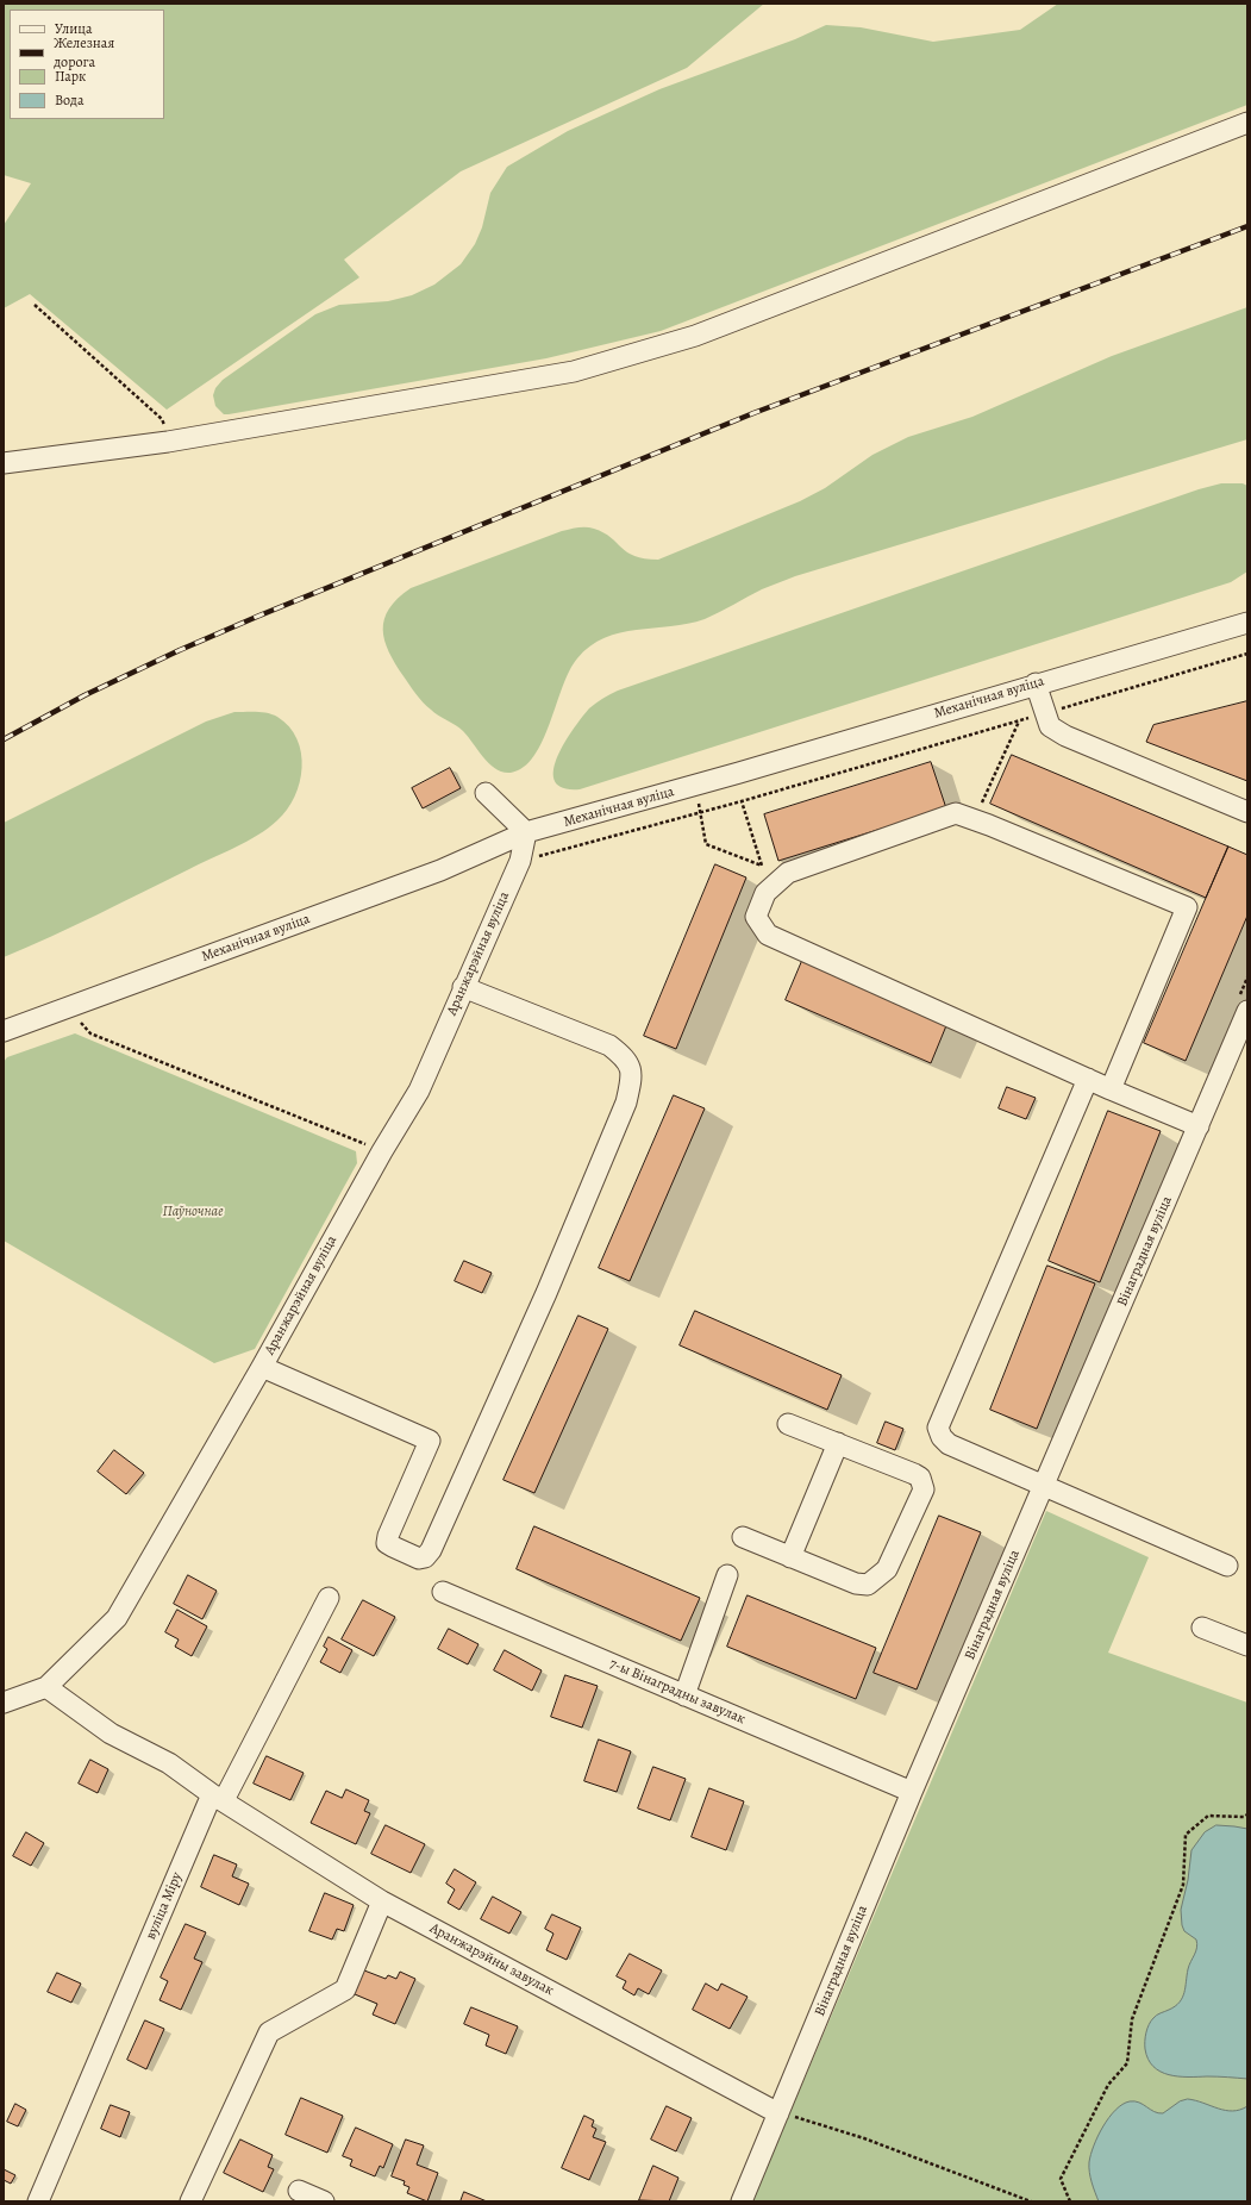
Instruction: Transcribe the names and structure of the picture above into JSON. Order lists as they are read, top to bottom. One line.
{"streets":{"street":["Механічная вуліца","Аранжарэйная вуліца","Вінаградная вуліца","7-ы Вінаградны завулак","вуліца Міру","Аранжарэйны завулак"]},"crossings":[["Механічная вуліца","Аранжарэйная вуліца"],["Вінаградная вуліца","7-ы Вінаградны завулак"],["Вінаградная вуліца","Аранжарэйны завулак"],["вуліца Міру","Аранжарэйны завулак"]],"parks":["Паўночнае"],"legend":["Улица","Железная дорога","Парк","Вода"]}
